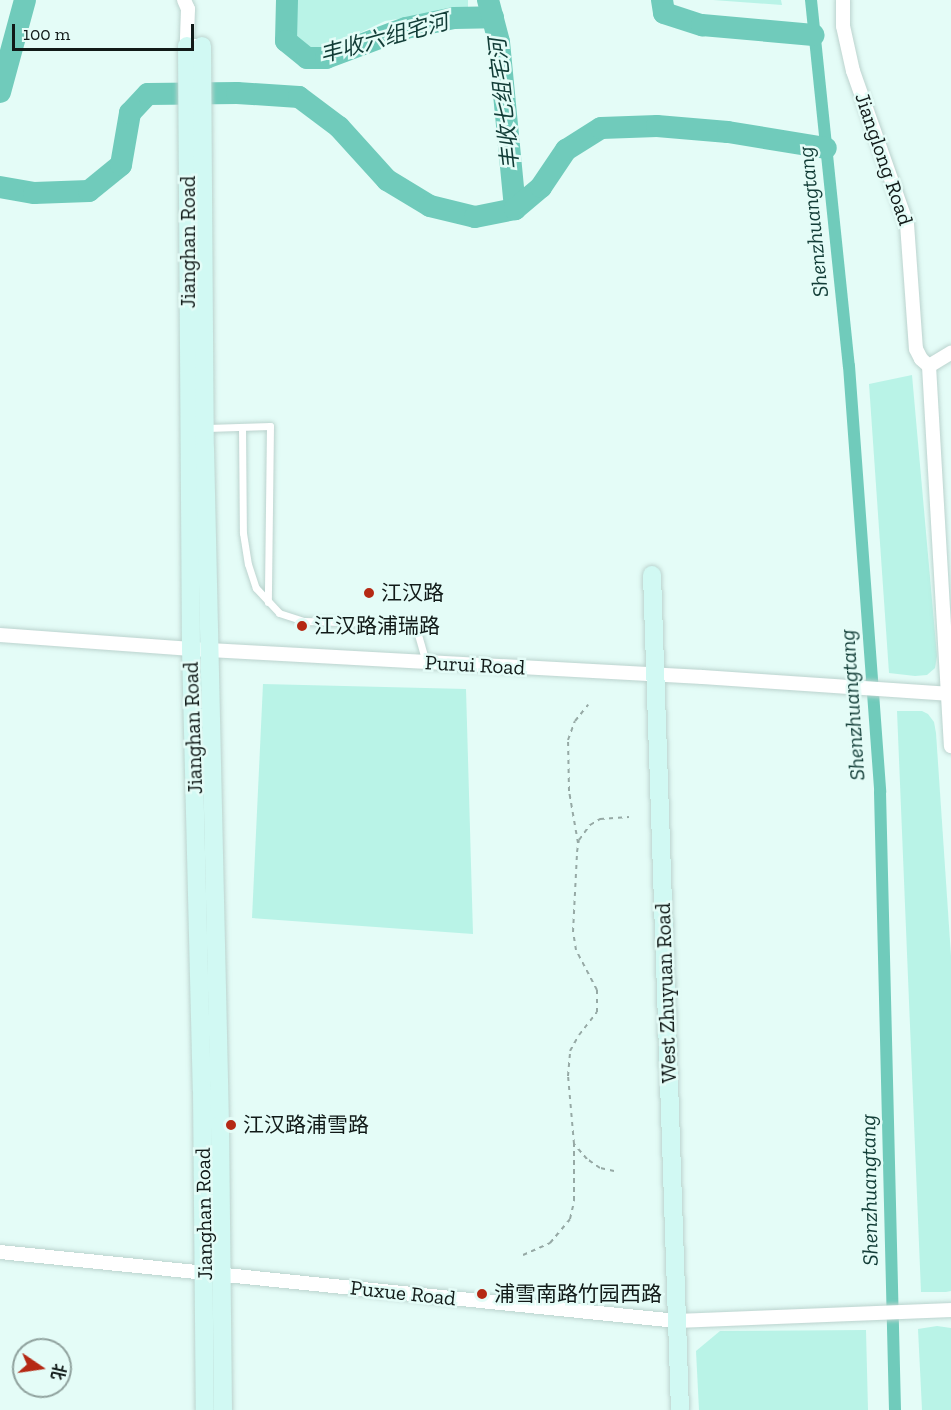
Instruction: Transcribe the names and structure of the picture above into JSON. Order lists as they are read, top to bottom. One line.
{"streets":{"street":["Jianglong Road","Jianghan Road","Purui Road","West Zhuyuan Road","Puxue Road"]},"crossings":[["Jianglong Road","Purui Road"],["Jianghan Road","Purui Road"],["Jianghan Road","Puxue Road"],["Purui Road","West Zhuyuan Road"],["West Zhuyuan Road","Puxue Road"]],"water":["丰收六组宅河","丰收七组宅河","Shenzhuangtang"],"places":["江汉路","江汉路浦瑞路","江汉路浦雪路","浦雪南路竹园西路"],"scale_bar":"100 m","north":"right"}
